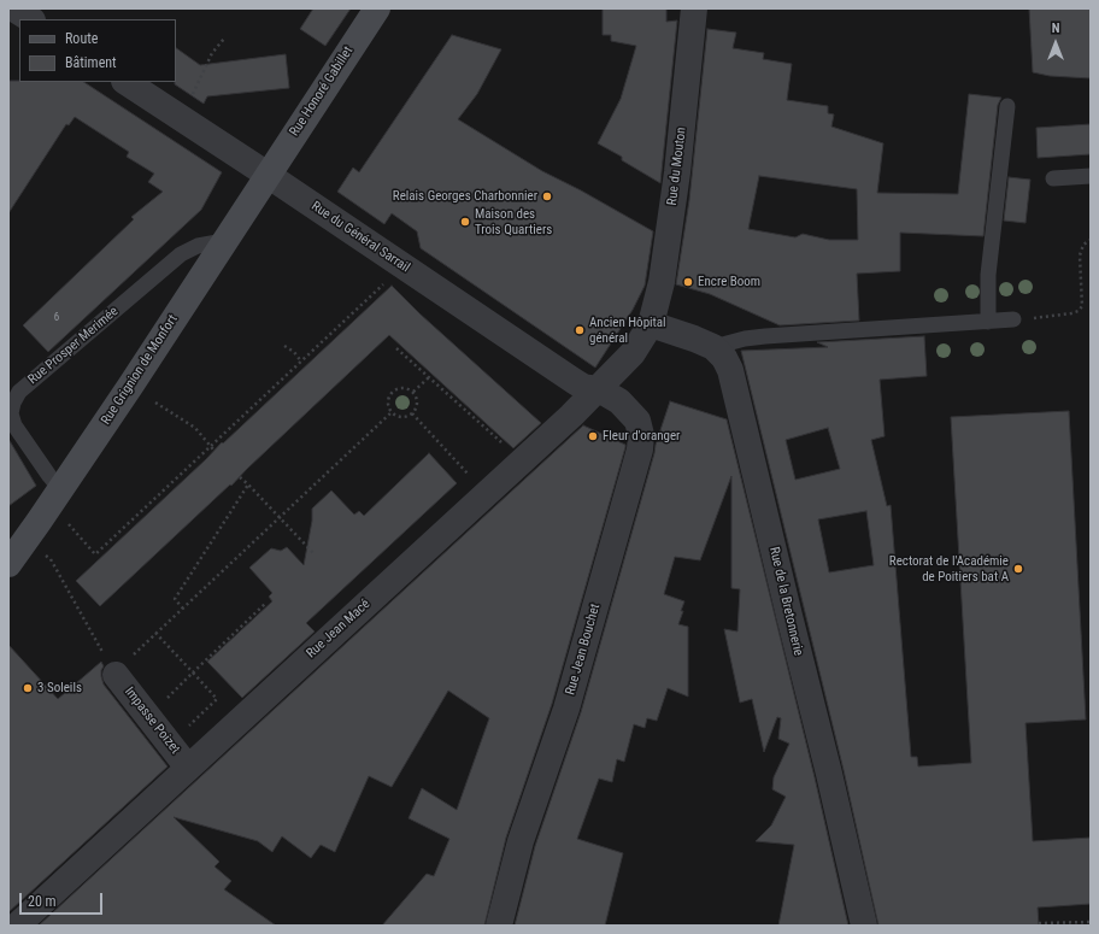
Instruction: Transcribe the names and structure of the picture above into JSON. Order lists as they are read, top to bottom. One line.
{"streets":{"street":["Rue Honoré Gabillet","Rue du Mouton","Rue du Général Sarrail","Rue Grignion de Monfort","Rue de la Bretonnerie","Rue Jean Macé","Rue Jean Bouchet","Impasse Poizet"],"lane":["Rue Prosper Merimée"]},"crossings":[["Rue Honoré Gabillet","Rue du Général Sarrail"],["Rue Honoré Gabillet","Rue Grignion de Monfort"],["Rue du Mouton","Rue de la Bretonnerie"],["Rue du Mouton","Rue Jean Macé"],["Rue du Général Sarrail","Rue Grignion de Monfort"],["Rue du Général Sarrail","Rue Jean Macé"],["Rue du Général Sarrail","Rue Jean Bouchet"],["Rue Prosper Merimée","Rue Grignion de Monfort"],["Rue de la Bretonnerie","Rue Jean Macé"],["Rue Jean Macé","Rue Jean Bouchet"],["Rue Jean Macé","Impasse Poizet"]],"places":["Relais Georges Charbonnier","Maison des Trois Quartiers","Encre Boom","Ancien Hôpital général","Fleur d'oranger","Rectorat de l'Académie de Poitiers bat A","3 Soleils"],"house_numbers":["6"],"legend":["Route","Bâtiment"],"scale_bar":"20 m","north":"top"}
